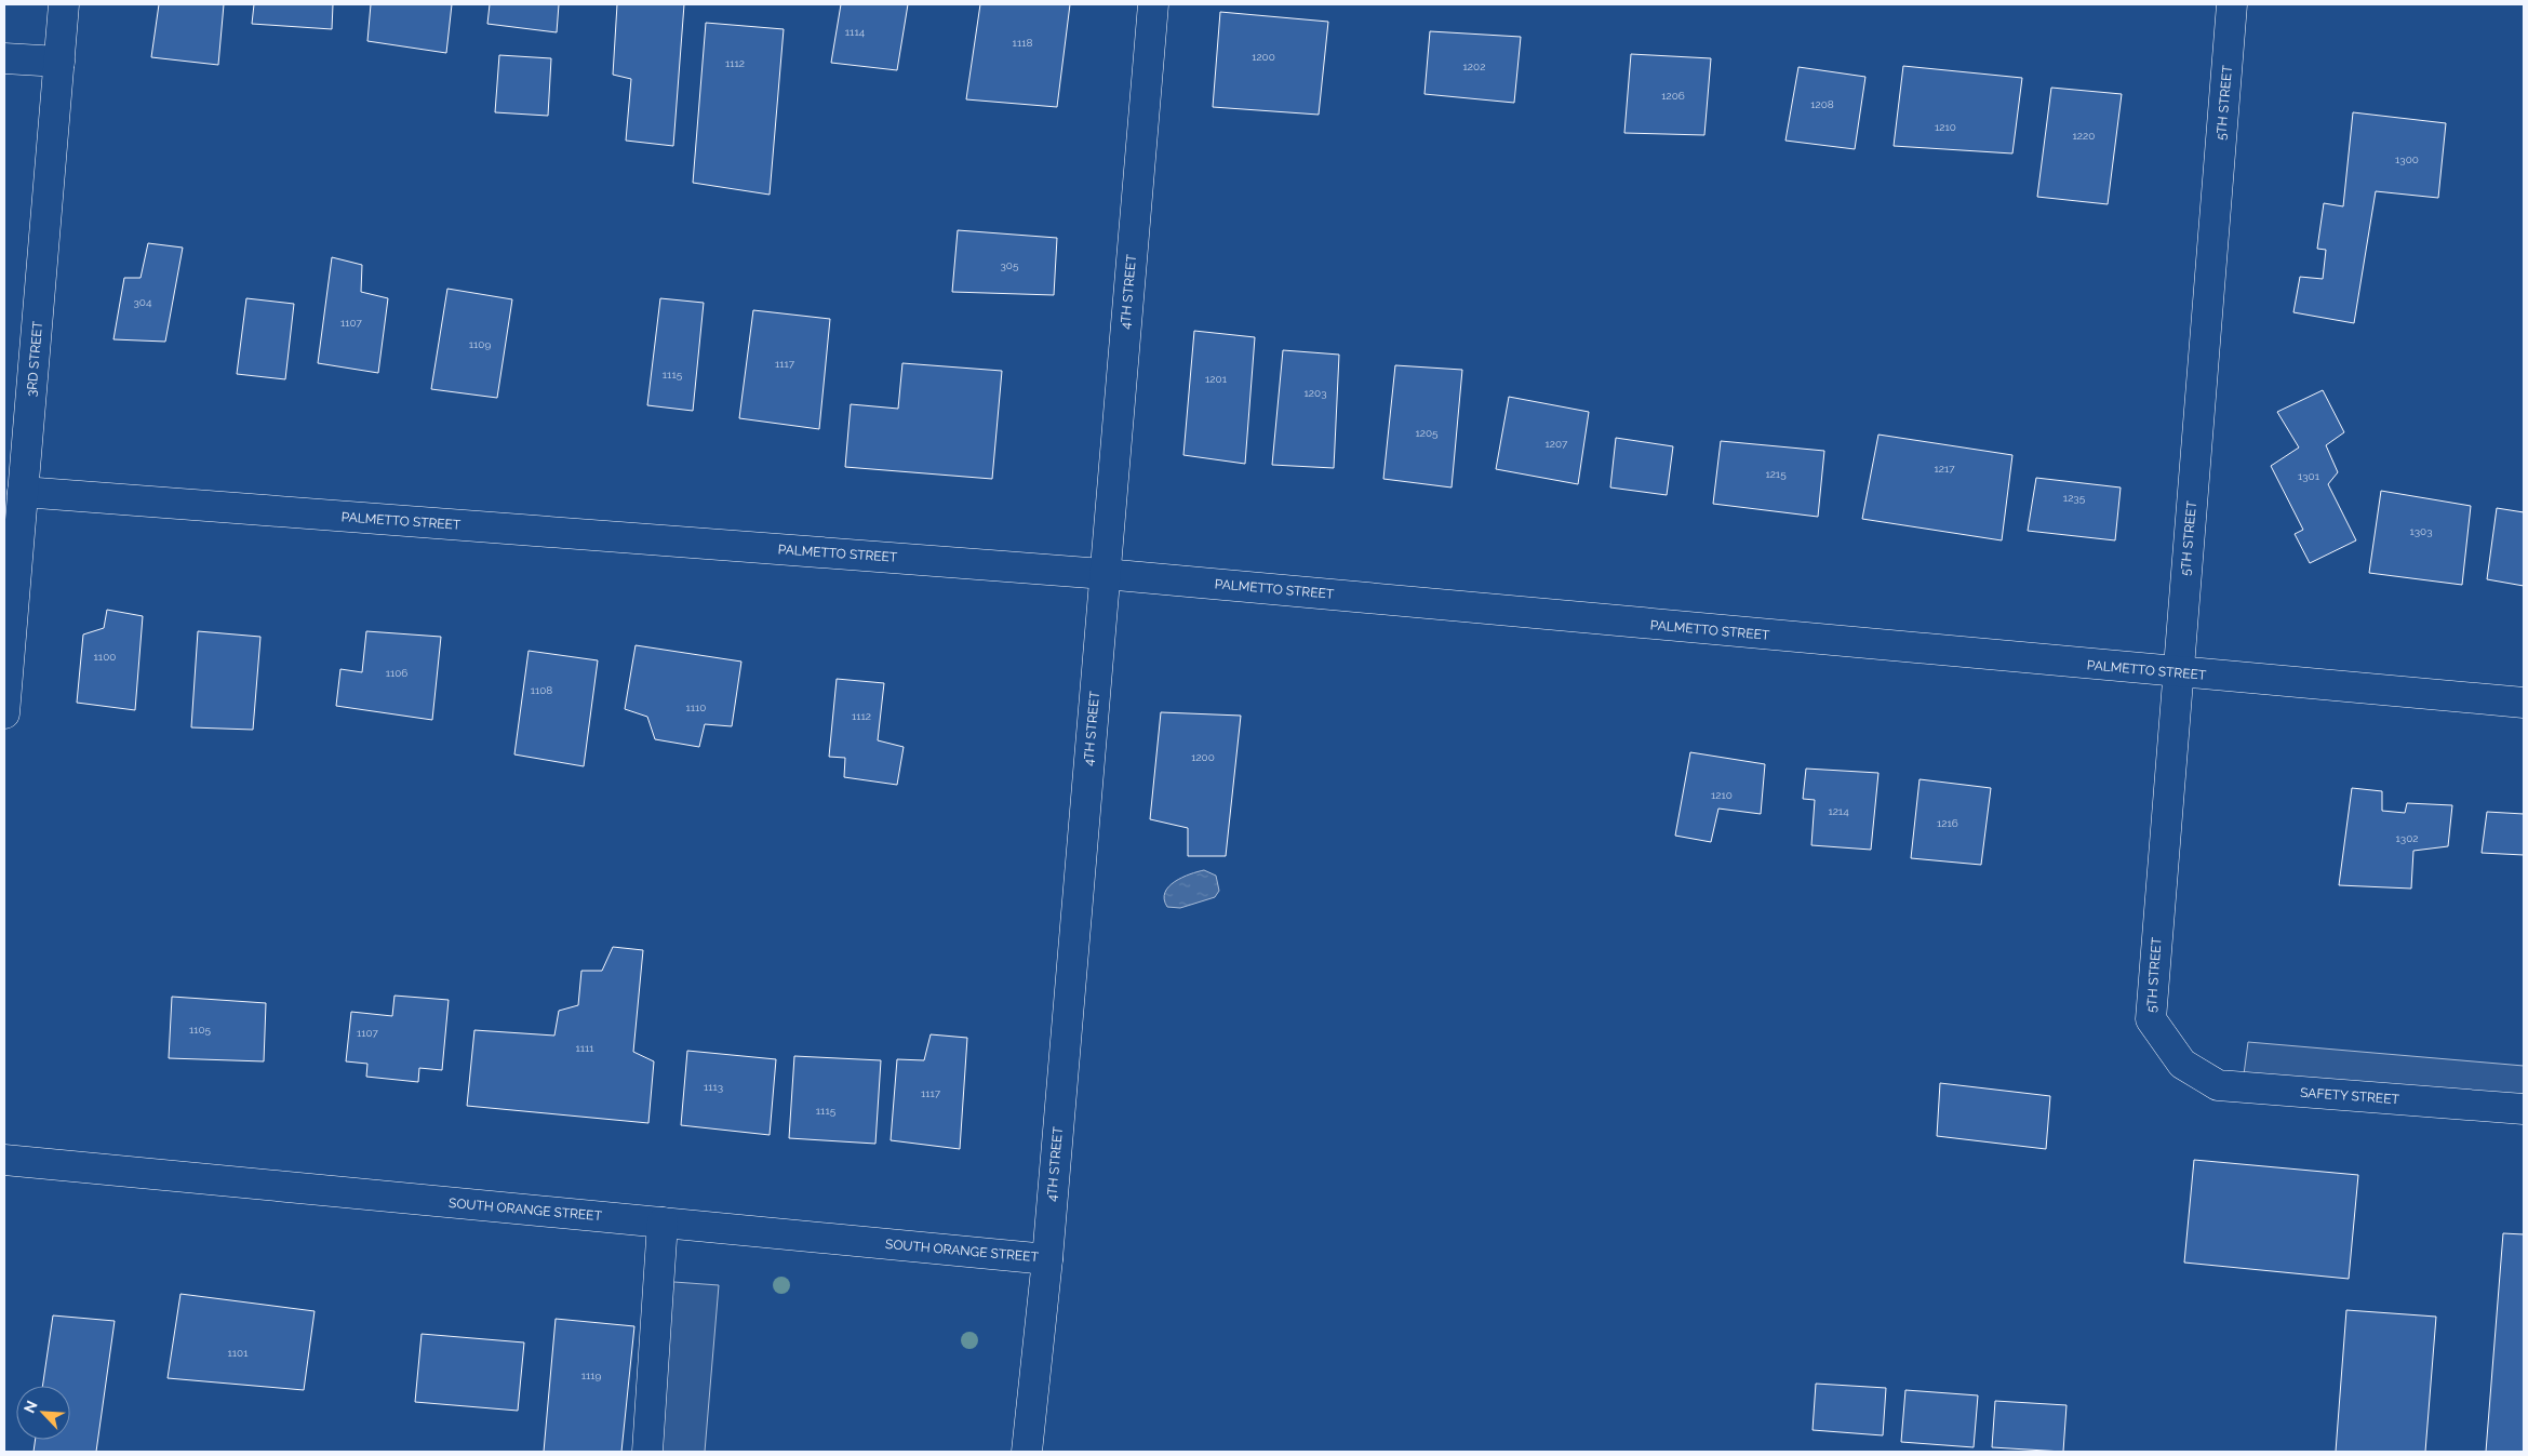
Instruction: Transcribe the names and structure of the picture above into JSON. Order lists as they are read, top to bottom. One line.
{"streets":{"street":["5TH STREET","4TH STREET","3RD STREET","PALMETTO STREET","SAFETY STREET","SOUTH ORANGE STREET"]},"crossings":[["5TH STREET","PALMETTO STREET"],["5TH STREET","SAFETY STREET"],["4TH STREET","PALMETTO STREET"],["4TH STREET","SOUTH ORANGE STREET"],["3RD STREET","PALMETTO STREET"]],"house_numbers":["1114","1118","1200","1112","1202","1206","1208","1210","1220","1300","305","304","1107","1109","1117","1115","1201","1203","1205","1207","1217","1215","1301","1235","1303","1100","1106","1108","1110","1112","1200","1210","1214","1216","1302","1105","1107","1111","1113","1117","1115","1101","1119"],"north":"top left"}
